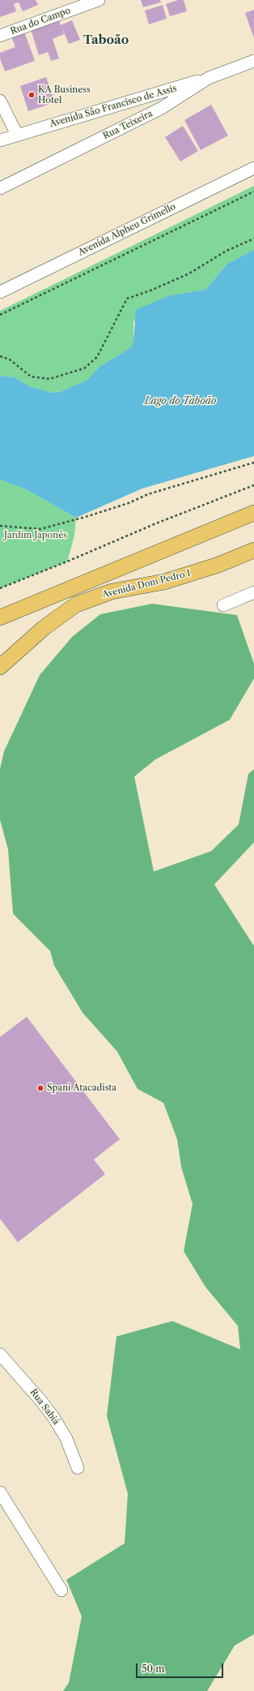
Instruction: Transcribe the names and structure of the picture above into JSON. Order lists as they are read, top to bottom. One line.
{"streets":{"main road":["Avenida Dom Pedro I"],"street":["Rua do Campo","Avenida São Francisco de Assis","Rua Teixeira","Avenida Alpheu Grimello","Rua Sabiá"]},"crossings":[["Avenida São Francisco de Assis","Rua Teixeira"]],"districts":["Taboão"],"water":["Lago do Taboão"],"parks":["Jardim Japonês"],"places":["KA Business Hotel","Spani Atacadista"],"scale_bar":"50 m"}
